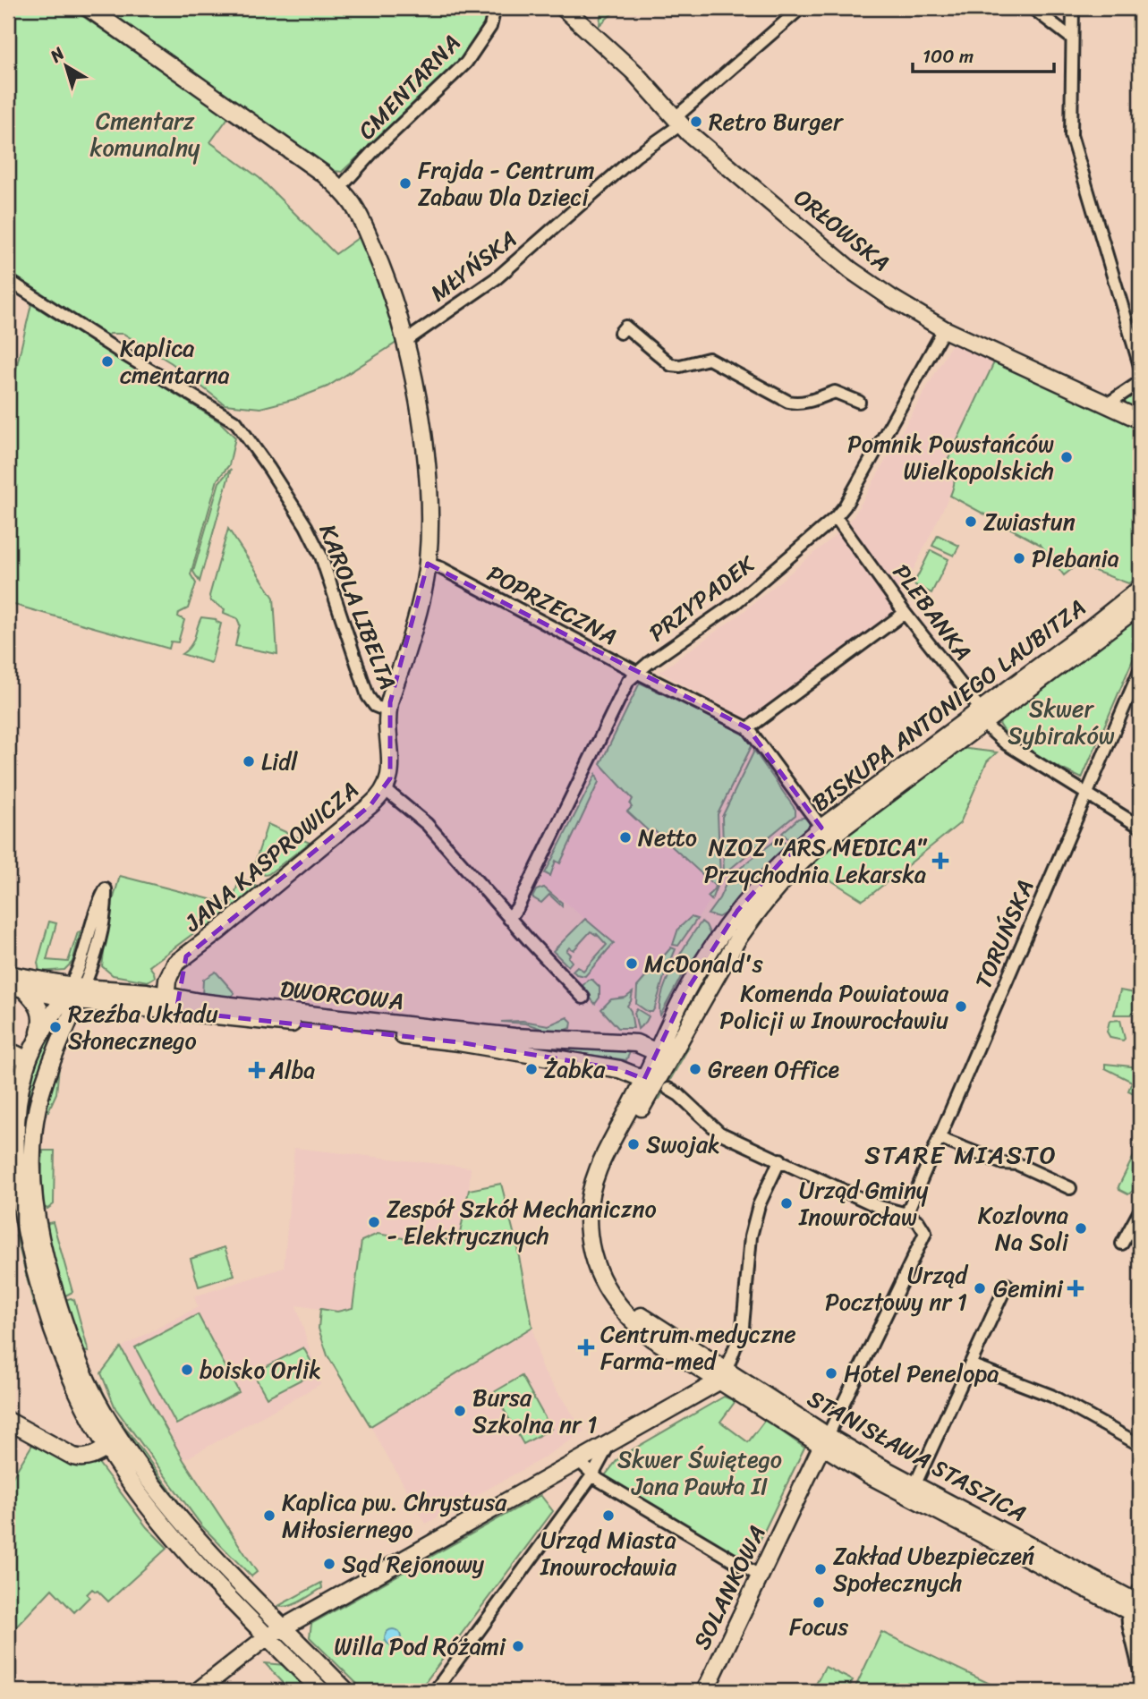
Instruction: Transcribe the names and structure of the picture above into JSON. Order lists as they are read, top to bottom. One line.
{"streets":{"street":["CMENTARNA","ORŁOWSKA","MŁYŃSKA","PRZYPADEK","POPRZECZNA","KAROLA LIBELTA","PLEBANKA","BISKUPA ANTONIEGO LAUBITZA","JANA KASPROWICZA","TORUŃSKA","DWORCOWA","STANISŁAWA STASZICA","SOLANKOWA"]},"crossings":[["ORŁOWSKA","MŁYŃSKA"],["ORŁOWSKA","PRZYPADEK"],["PRZYPADEK","POPRZECZNA"],["PRZYPADEK","PLEBANKA"],["POPRZECZNA","BISKUPA ANTONIEGO LAUBITZA"],["PLEBANKA","BISKUPA ANTONIEGO LAUBITZA"],["PLEBANKA","TORUŃSKA"],["BISKUPA ANTONIEGO LAUBITZA","DWORCOWA"],["BISKUPA ANTONIEGO LAUBITZA","STANISŁAWA STASZICA"],["JANA KASPROWICZA","DWORCOWA"],["TORUŃSKA","SOLANKOWA"],["DWORCOWA","STANISŁAWA STASZICA"],["STANISŁAWA STASZICA","SOLANKOWA"]],"districts":["STARE MIASTO"],"parks":["Cmentarz komunalny","Skwer Sybiraków","Skwer Świętego Jana Pawła II"],"places":{"other":["Retro Burger","Frajda - Centrum Zabaw Dla Dzieci","Kaplica cmentarna","Pomnik Powstańców Wielkopolskich","Zwiastun","Plebania","Lidl","Netto","McDonald's","Komenda Powiatowa Policji w Inowrocławiu","Rzeźba Układu Słonecznego","Żabka","Green Office","Swojak","Urząd Gminy Inowrocław","Zespół Szkół Mechaniczno - Elektrycznych","Kozlovna Na Soli","Urząd Pocztowy nr 1","boisko Orlik","Hotel Penelopa","Bursa Szkolna nr 1","Kaplica pw. Chrystusa Miłosiernego","Urząd Miasta Inowrocławia","Sąd Rejonowy","Zakład Ubezpieczeń Społecznych","Focus","Willa Pod Różami"],"health":["NZOZ \"ARS MEDICA\" Przychodnia Lekarska","Alba","Gemini","Centrum medyczne Farma-med"]},"scale_bar":"100 m","north":"top left"}
